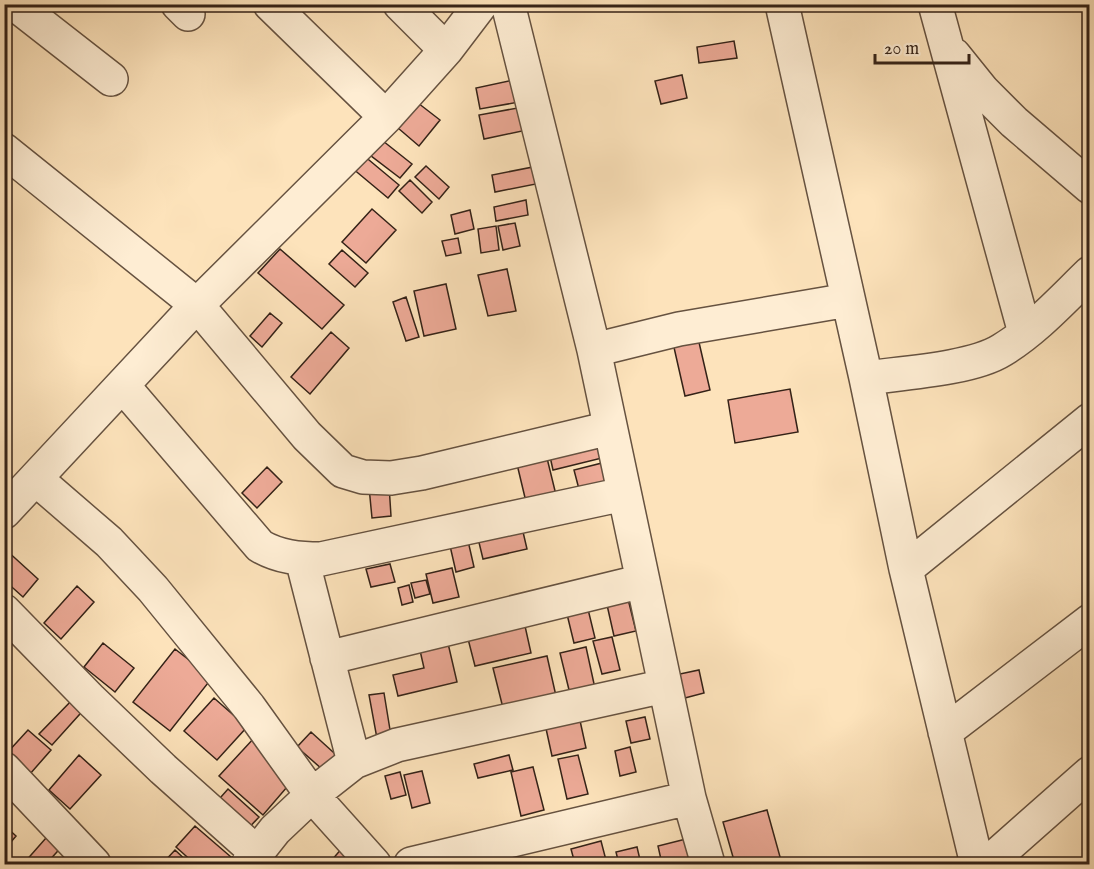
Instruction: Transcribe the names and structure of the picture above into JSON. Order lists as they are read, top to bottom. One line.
{"scale_bar":"20 m"}
